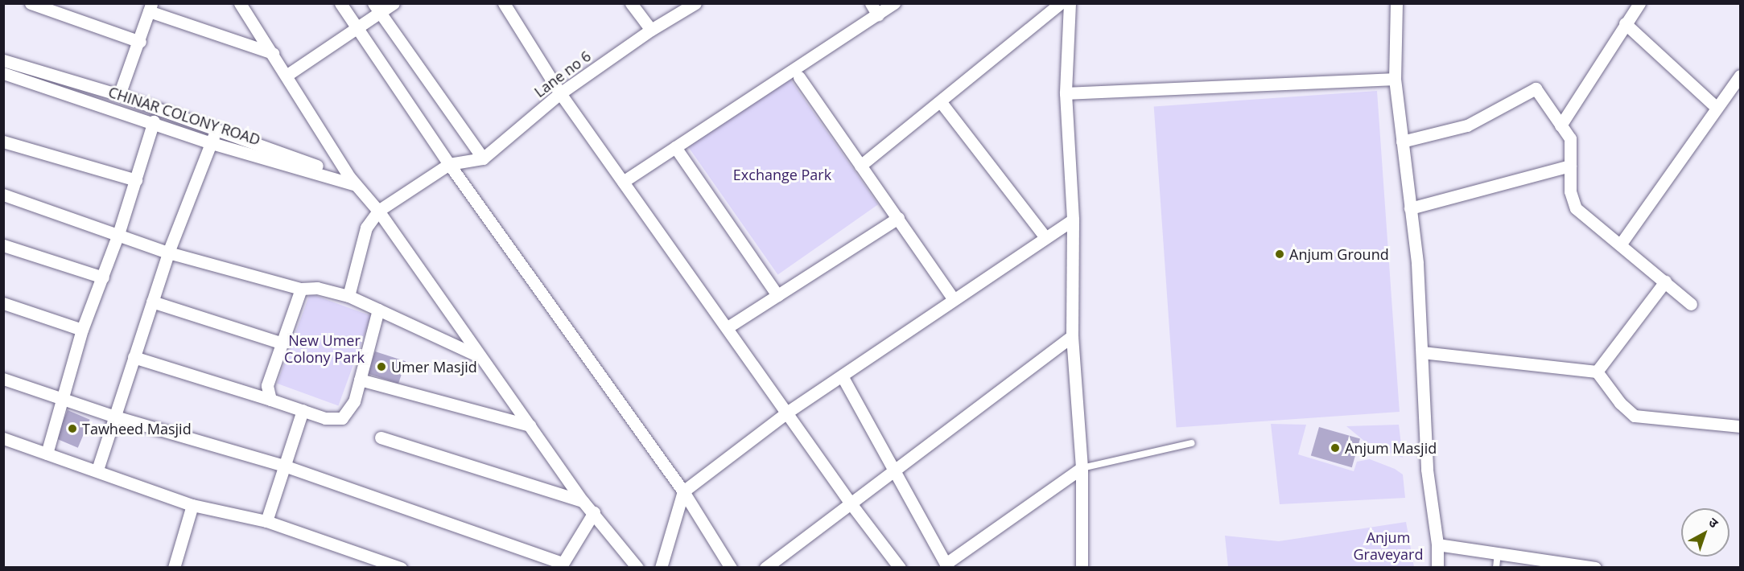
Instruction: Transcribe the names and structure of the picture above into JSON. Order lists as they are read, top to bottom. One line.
{"streets":{"street":["Lane no 6","CHINAR COLONY ROAD"]},"parks":["Exchange Park","New Umer Colony Park","Anjum Graveyard"],"places":["Anjum Ground","Umer Masjid","Tawheed Masjid","Anjum Masjid"],"north":"top right"}
